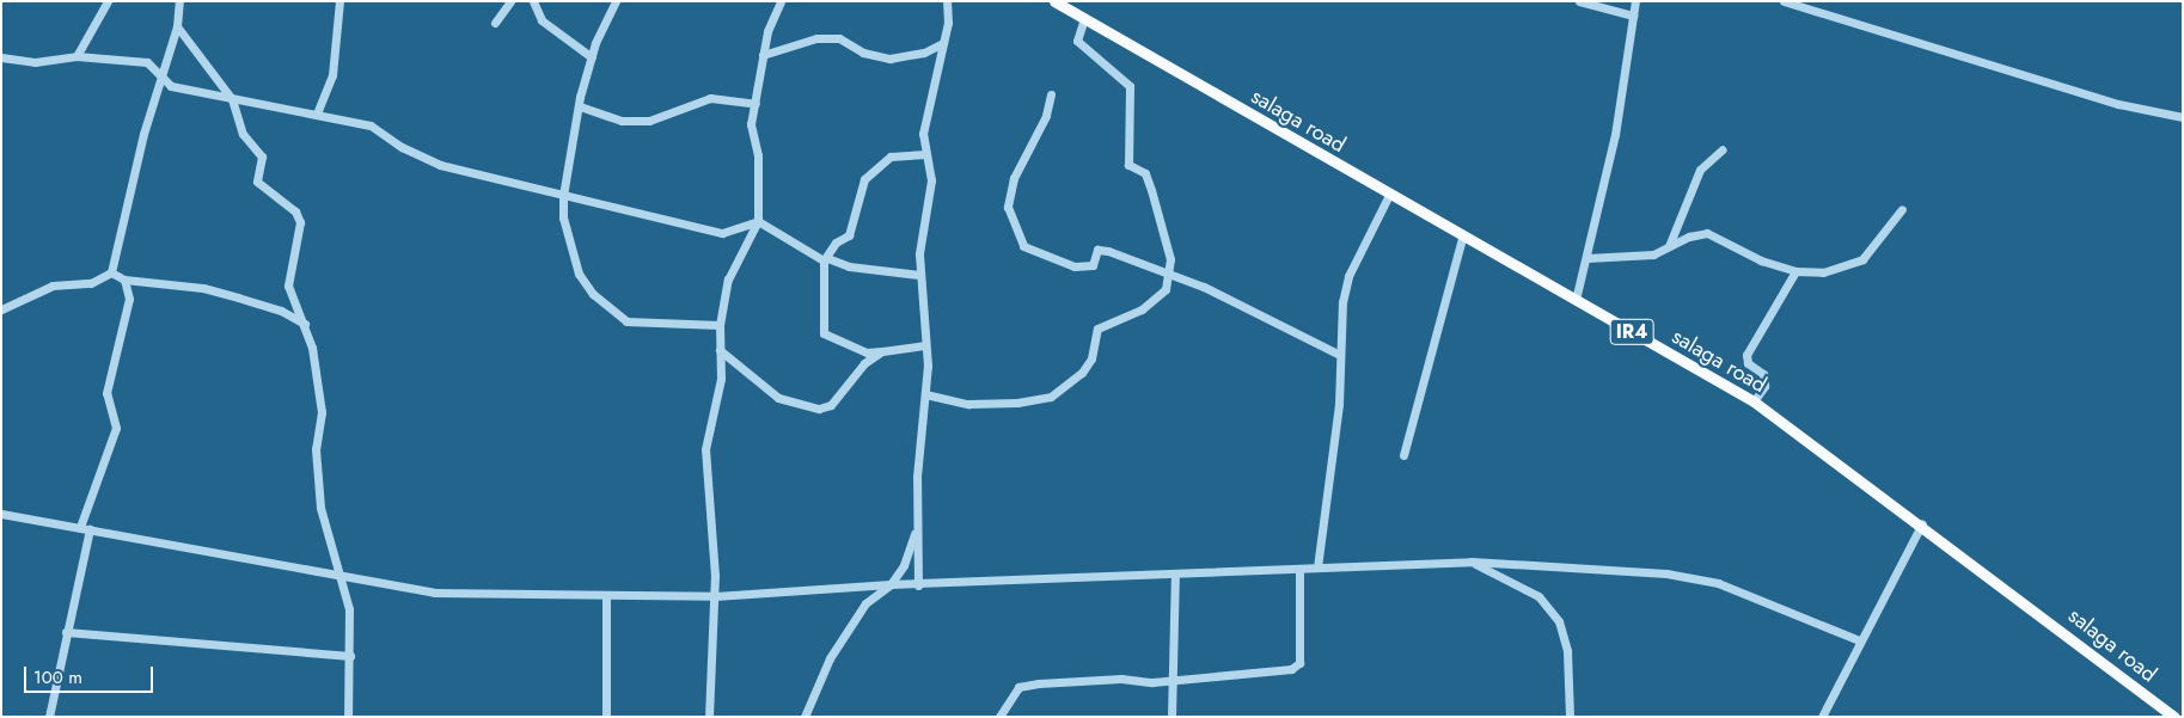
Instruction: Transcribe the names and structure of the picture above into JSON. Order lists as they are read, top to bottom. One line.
{"streets":{"main road":["salaga road","IR4"]},"scale_bar":"100 m"}
